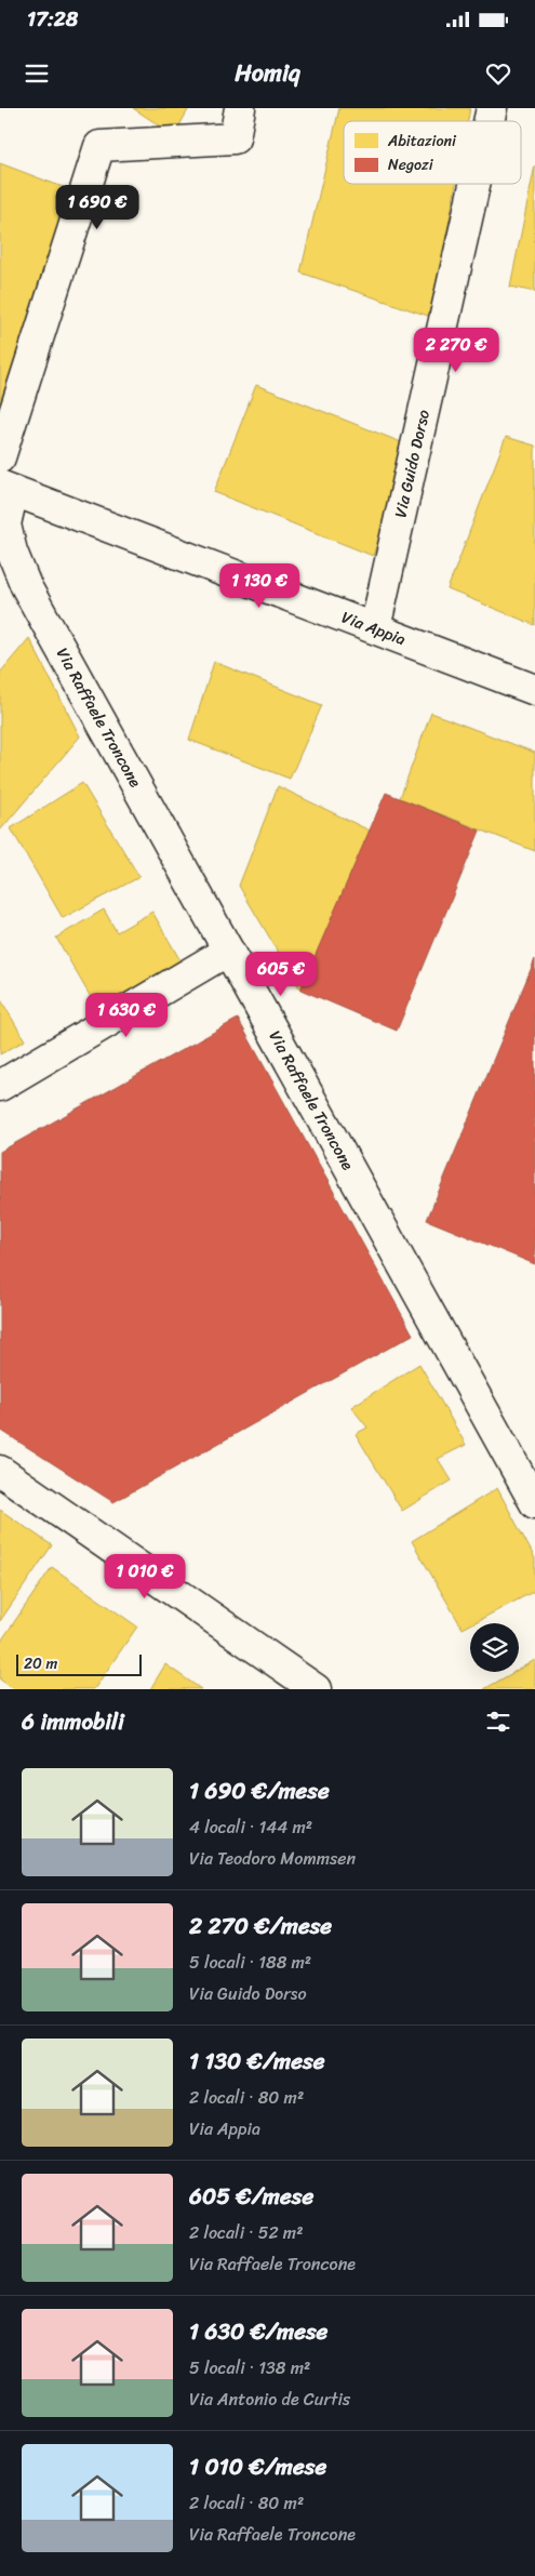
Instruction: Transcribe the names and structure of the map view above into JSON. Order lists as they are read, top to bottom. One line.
{"streets":{"street":["Via Guido Dorso","Via Appia","Via Raffaele Troncone"]},"crossings":[["Via Guido Dorso","Via Appia"],["Via Appia","Via Raffaele Troncone"]],"legend":["Abitazioni","Negozi"],"scale_bar":"20 m","page":{"status":"17:28","header":"Homiq","price":["1 690 €","2 270 €","1 130 €","605 €","1 630 €","1 010 €"],"scale":"20 m","heading":"6 immobili","list":[{"name":"1 690 €/mese","note":"4 locali · 144 m² · Via Teodoro Mommsen"},{"name":"2 270 €/mese","note":"5 locali · 188 m² · Via Guido Dorso"},{"name":"1 130 €/mese","note":"2 locali · 80 m² · Via Appia"},{"name":"605 €/mese","note":"2 locali · 52 m² · Via Raffaele Troncone"},{"name":"1 630 €/mese","note":"5 locali · 138 m² · Via Antonio de Curtis"},{"name":"1 010 €/mese","note":"2 locali · 80 m² · Via Raffaele Troncone"}]}}
